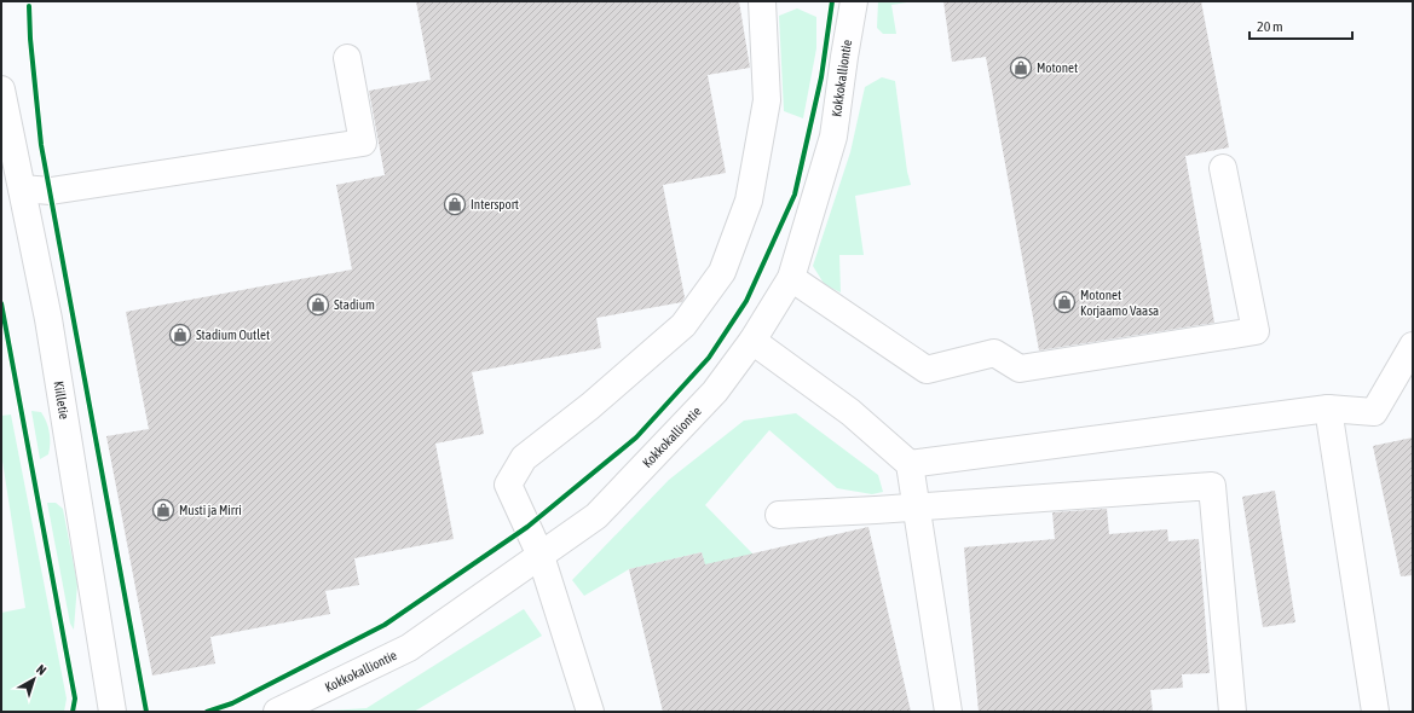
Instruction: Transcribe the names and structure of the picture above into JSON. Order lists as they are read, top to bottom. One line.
{"streets":{"street":["Kokkokalliontie","Kiilletie"]},"places":{"shop":["Motonet","Intersport","Motonet Korjaamo Vaasa","Stadium","Stadium Outlet","Musti ja Mirri"]},"scale_bar":"20 m","north":"top right"}
